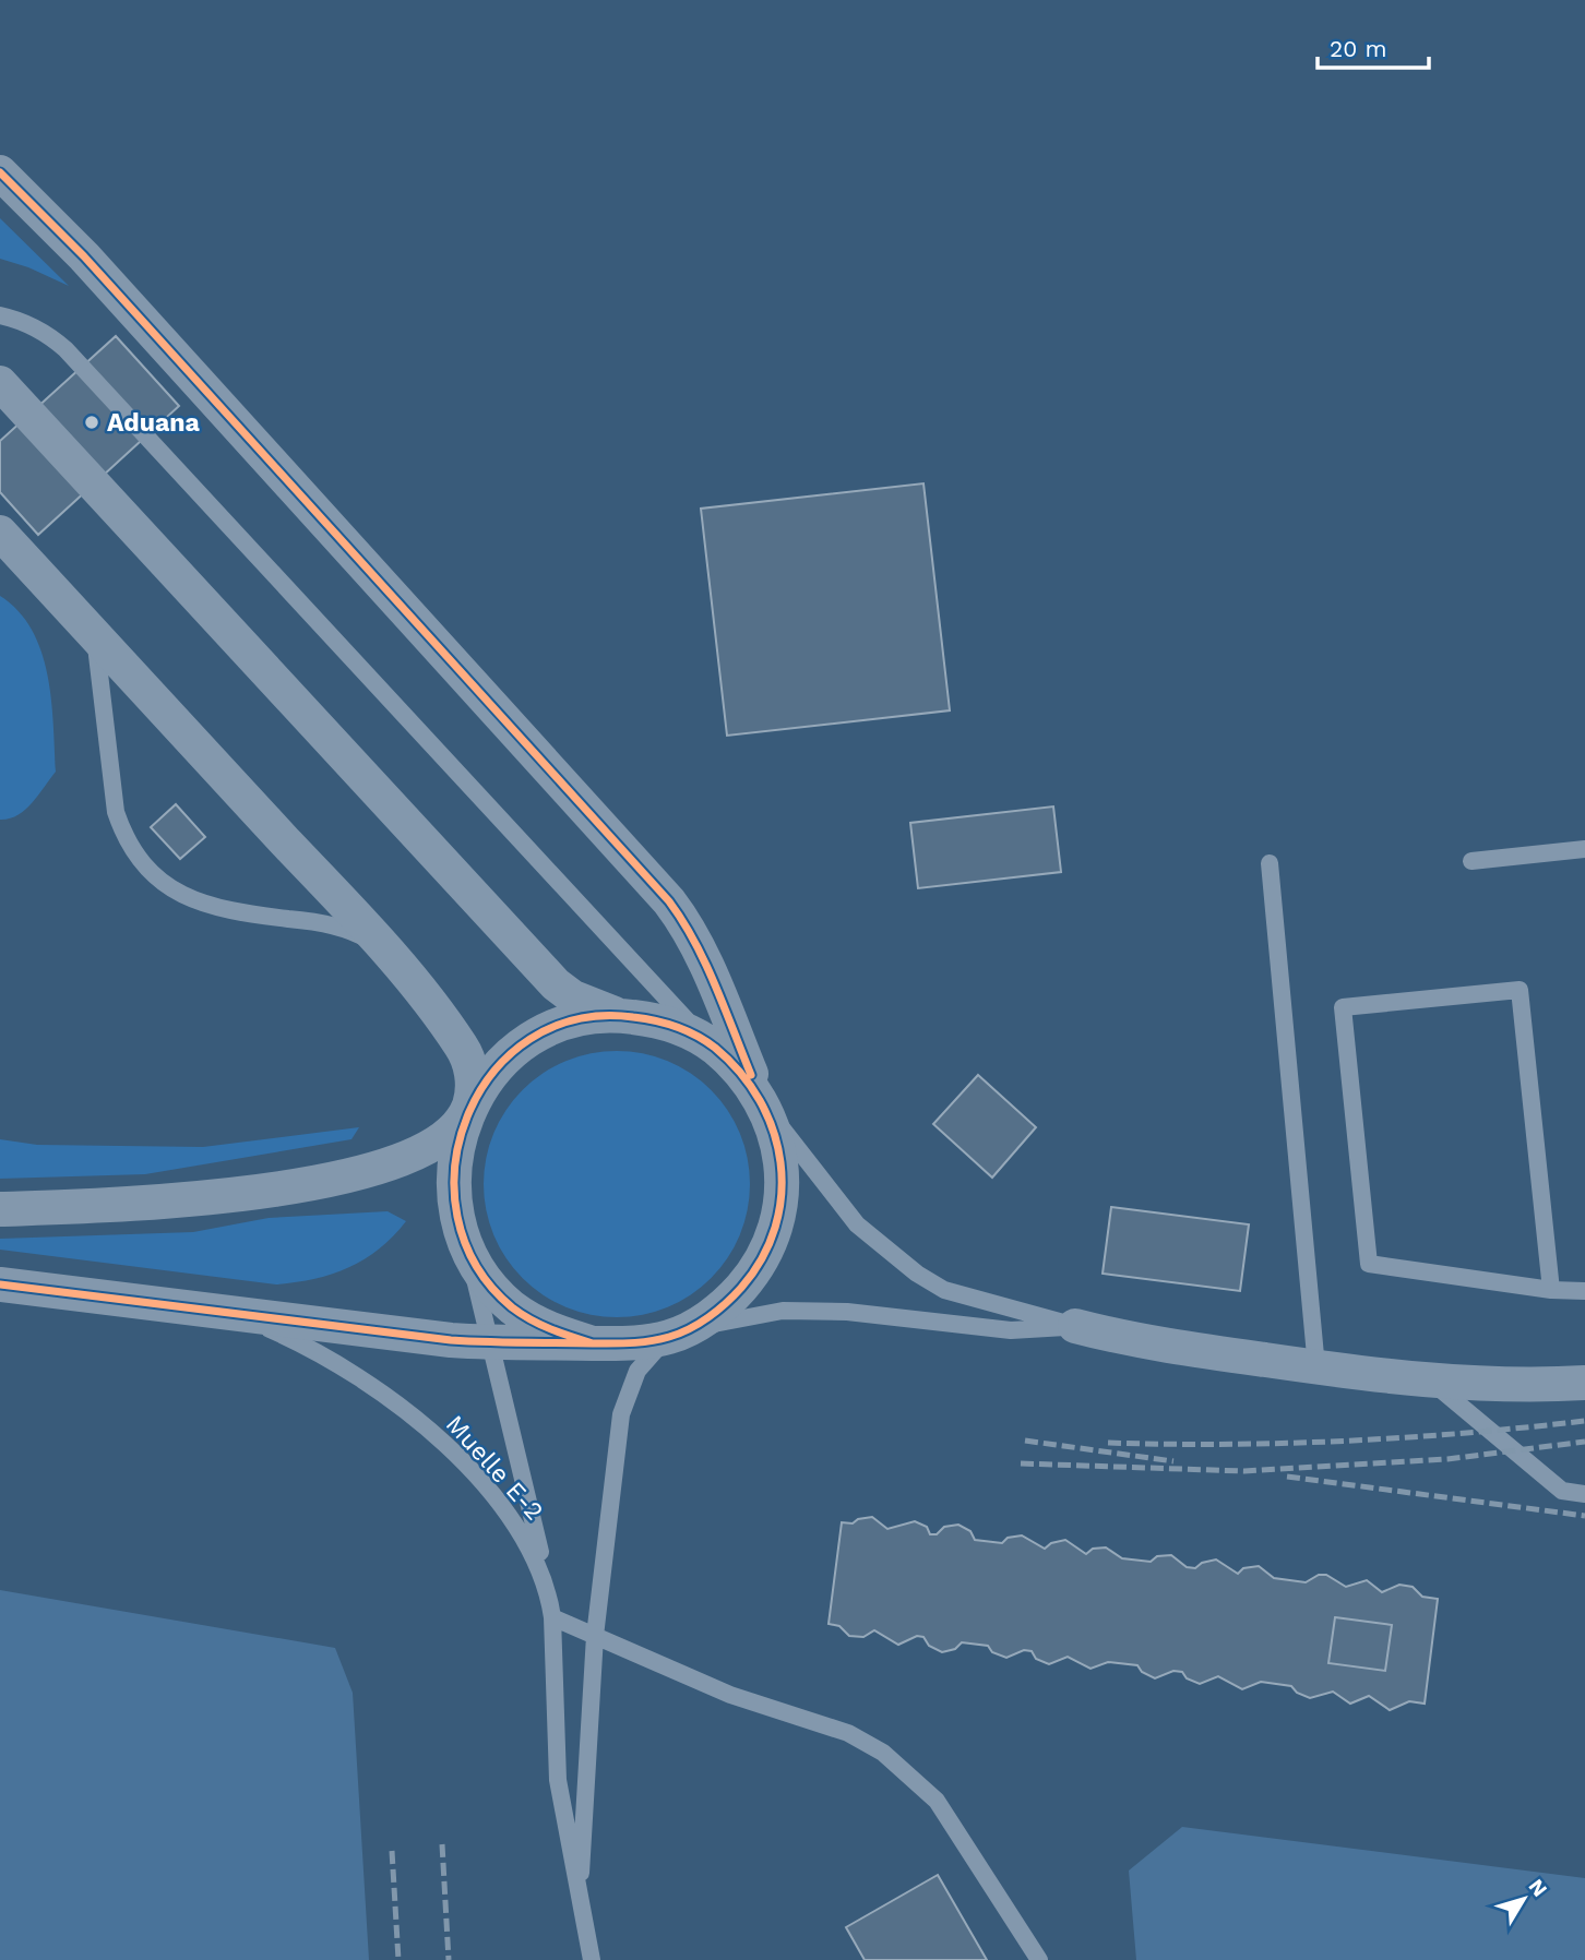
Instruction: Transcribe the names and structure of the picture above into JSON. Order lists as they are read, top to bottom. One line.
{"streets":{"lane":["Muelle E-2"]},"places":["Aduana"],"scale_bar":"20 m","north":"top right"}
